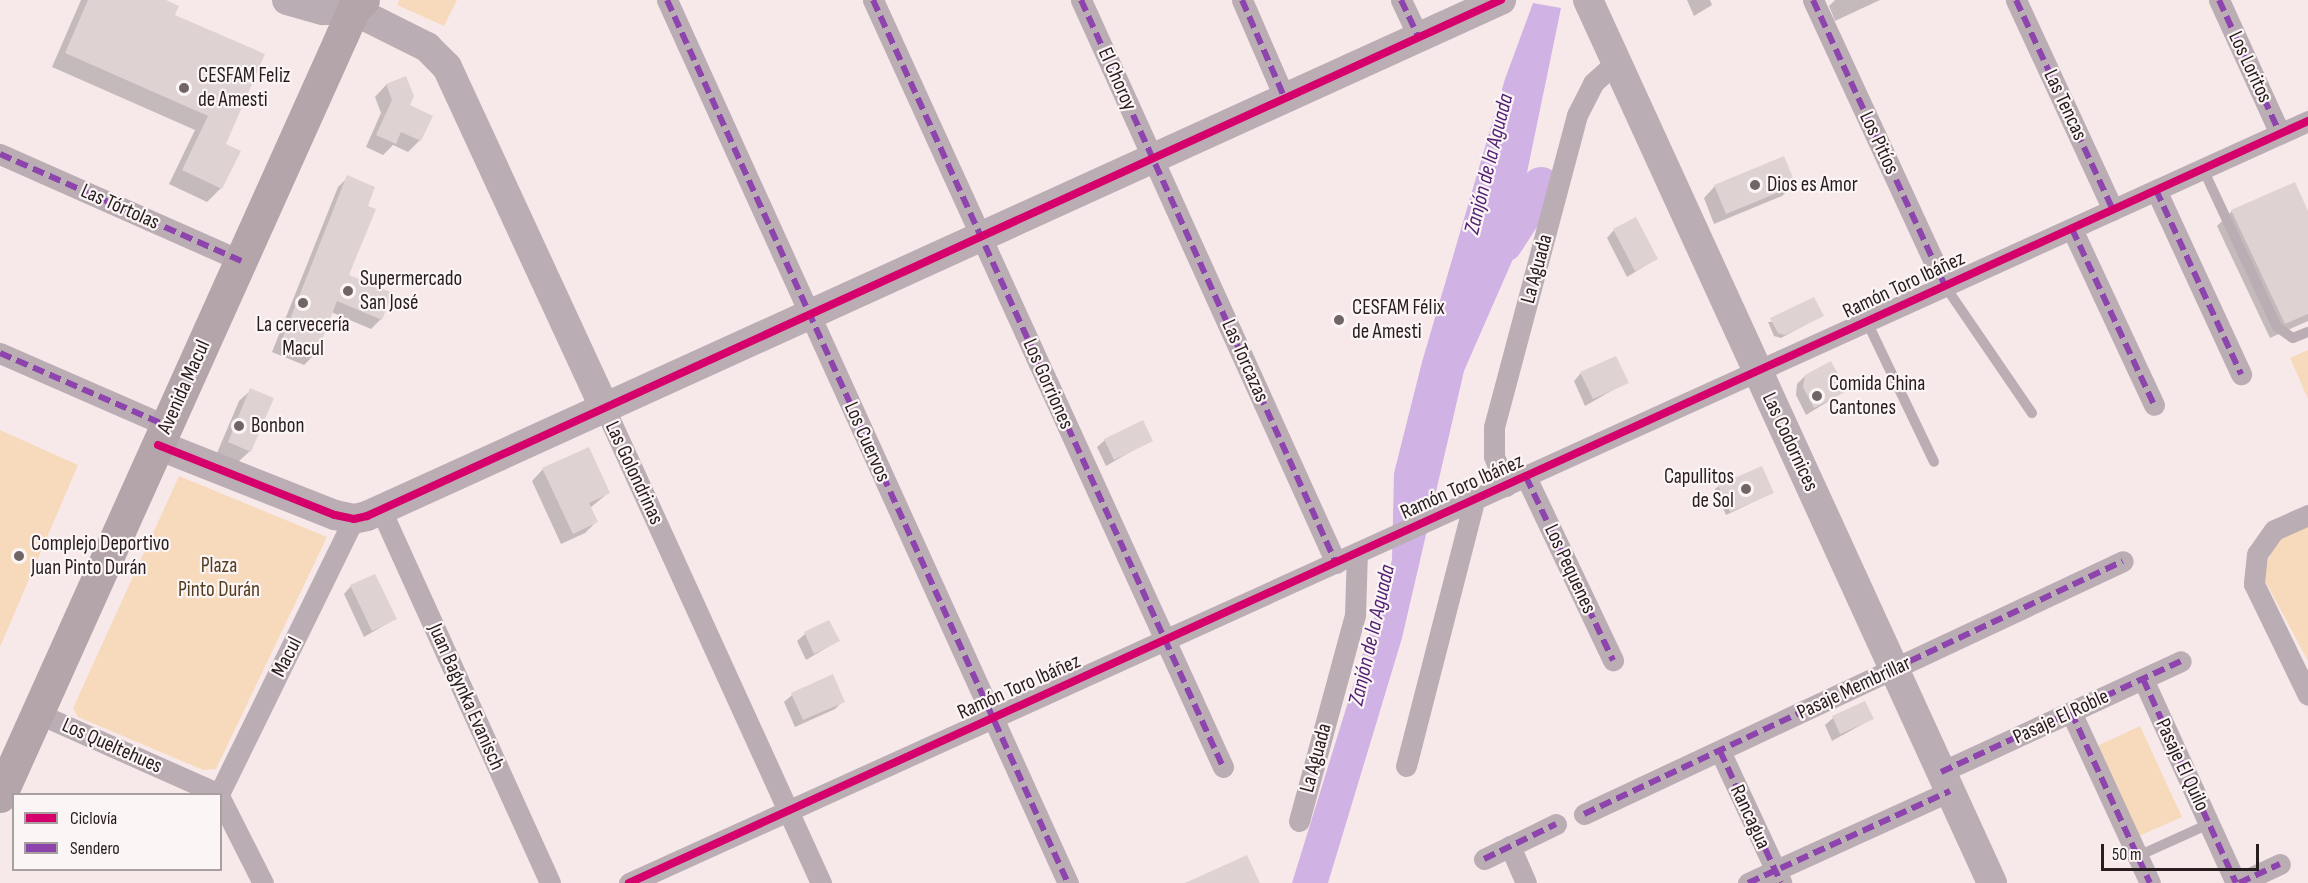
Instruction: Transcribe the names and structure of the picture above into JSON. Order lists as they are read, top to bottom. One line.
{"streets":{"main road":["Avenida Macul"],"street":["Los Loritos","El Choroy","Las Tencas","Los Pitíos","Las Tórtolas","La Aguada","Ramón Toro Ibáñez","Las Torcazas","Los Gorriones","Los Cuervos","Las Codornices","Las Golondrinas","Los Pequenes","Macul","Pasaje Membrillar","Juan Bagynka Evanisch","Pasaje El Roble","Los Queltehues","Pasaje El Quilo","Rancagua"]},"crossings":[["Los Loritos","Ramón Toro Ibáñez"],["El Choroy","Las Torcazas"],["Las Tencas","Ramón Toro Ibáñez"],["Los Pitíos","Ramón Toro Ibáñez"],["Las Tórtolas","Avenida Macul"],["La Aguada","Ramón Toro Ibáñez"],["La Aguada","Las Codornices"],["Ramón Toro Ibáñez","Las Torcazas"],["Ramón Toro Ibáñez","Los Gorriones"],["Ramón Toro Ibáñez","Los Cuervos"],["Ramón Toro Ibáñez","Las Codornices"],["Ramón Toro Ibáñez","Las Golondrinas"],["Ramón Toro Ibáñez","Los Pequenes"],["Avenida Macul","Las Golondrinas"],["Avenida Macul","Los Queltehues"],["Las Codornices","Pasaje Membrillar"],["Las Codornices","Pasaje El Roble"],["Macul","Juan Bagynka Evanisch"],["Pasaje Membrillar","Rancagua"],["Pasaje El Roble","Pasaje El Quilo"],["Pasaje El Roble","Rancagua"]],"water":["Zanjón de la Aguada"],"parks":["Plaza Pinto Durán"],"places":["CESFAM Feliz de Amesti","Dios es Amor","Supermercado San José","La cervecería Macul","CESFAM Félix de Amesti","Comida China Cantones","Bonbon","Capullitos de Sol","Complejo Deportivo Juan Pinto Durán"],"legend":["Ciclovía","Sendero"],"scale_bar":"50 m"}
